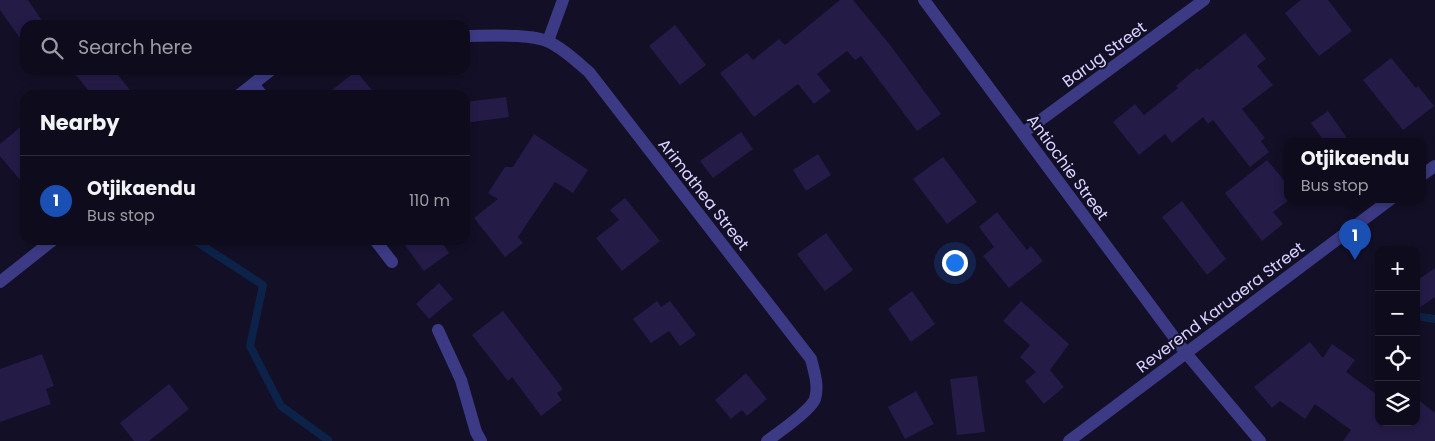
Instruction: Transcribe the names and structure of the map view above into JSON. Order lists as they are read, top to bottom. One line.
{"streets":{"street":["Barug Street","Antiochie Street","Arimathea Street","Reverend Karuaera Street"]},"crossings":[["Barug Street","Antiochie Street"],["Antiochie Street","Reverend Karuaera Street"]],"page":{"search":"Search here","heading":"Nearby","popup":["Otjikaendu","Bus stop"],"list":[{"mark":"1","name":"Otjikaendu","note":"Bus stop","value":"110 m"}],"pins":"1","map_buttons":["+","−"]}}
